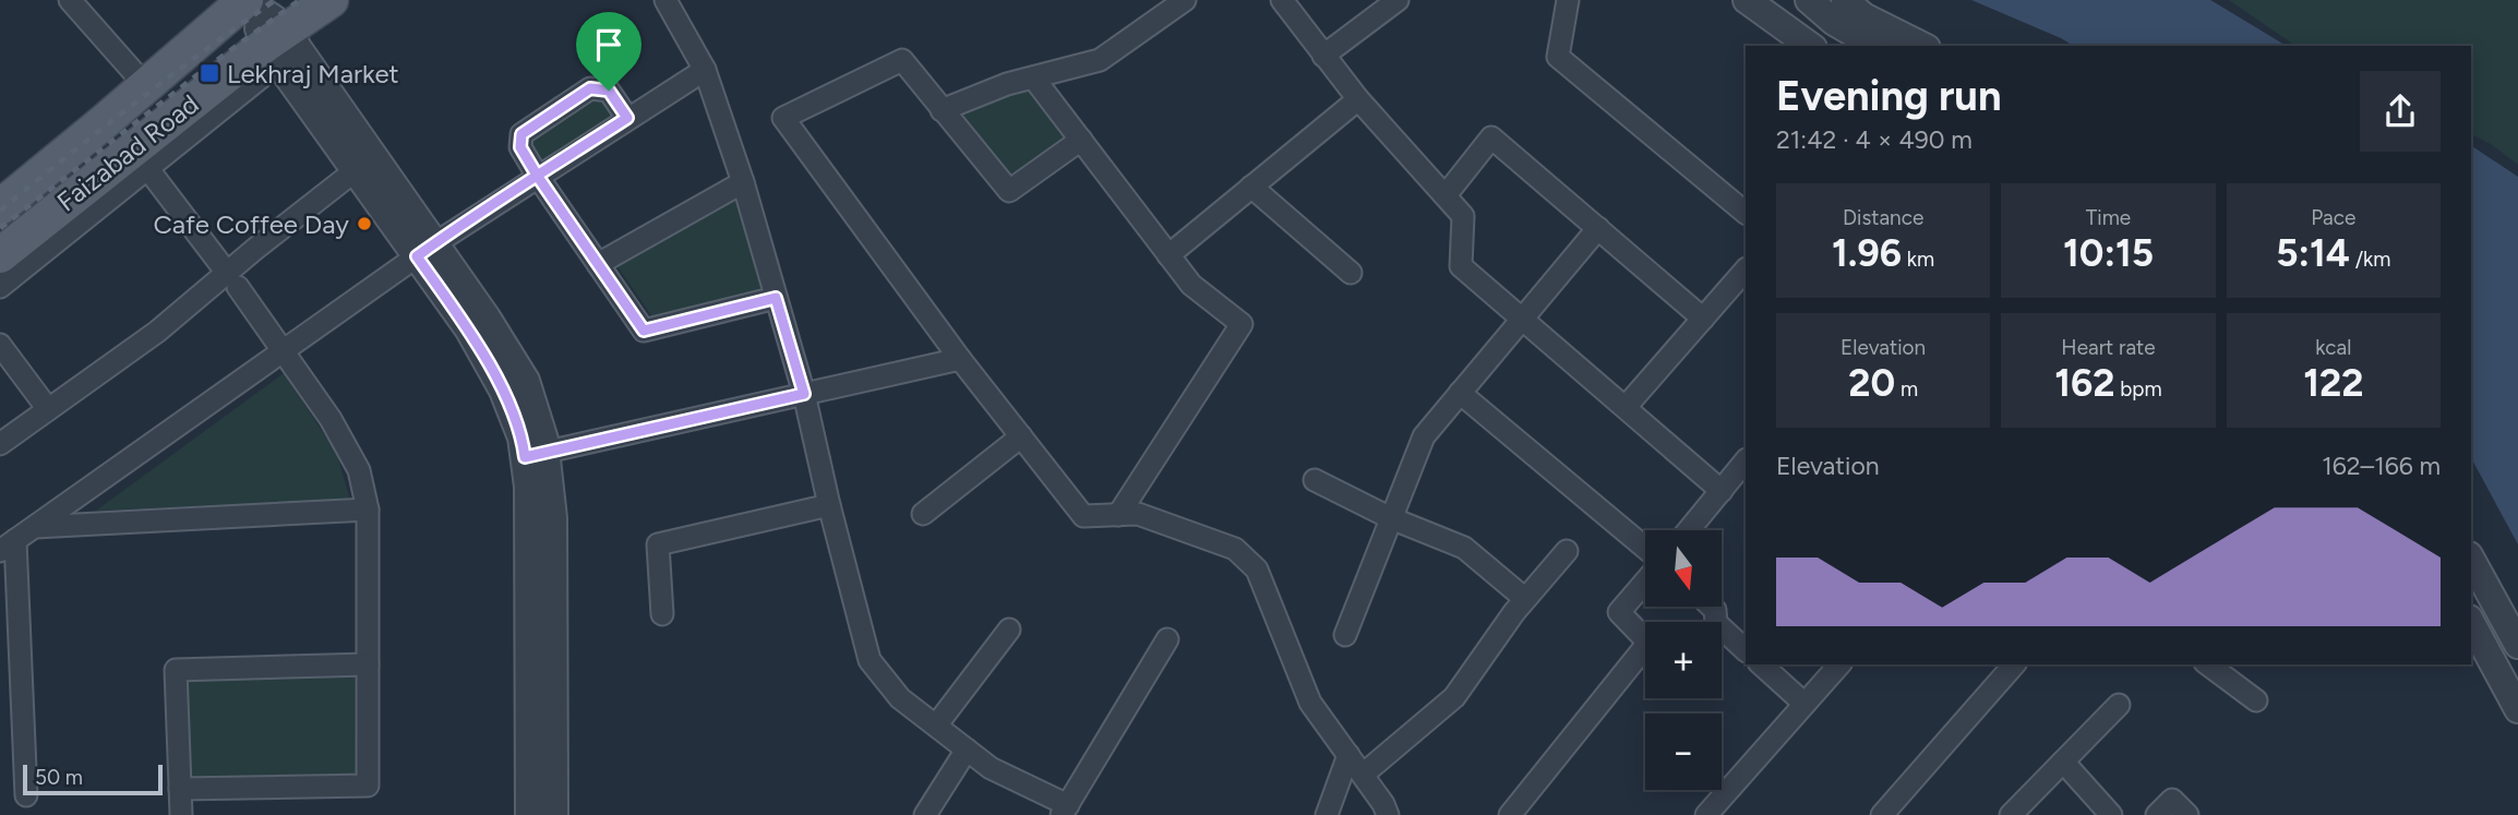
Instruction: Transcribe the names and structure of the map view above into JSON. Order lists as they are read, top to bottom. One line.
{"streets":{"main road":["Faizabad Road"]},"places":{"transit":["Lekhraj Market"],"other":["Cafe Coffee Day"]},"scale_bar":"50 m","north":"bottom","page":{"heading":["Evening run","21:42 · 4 × 490 m"],"stats":[["Distance","1.96 km"],["Time","10:15"],["Pace","5:14 /km"],["Elevation","20 m"],["Heart rate","162 bpm"],["kcal","122"]],"chart":["Elevation","162–166 m"],"map_buttons":["+","−"],"scale":"50 m"}}
